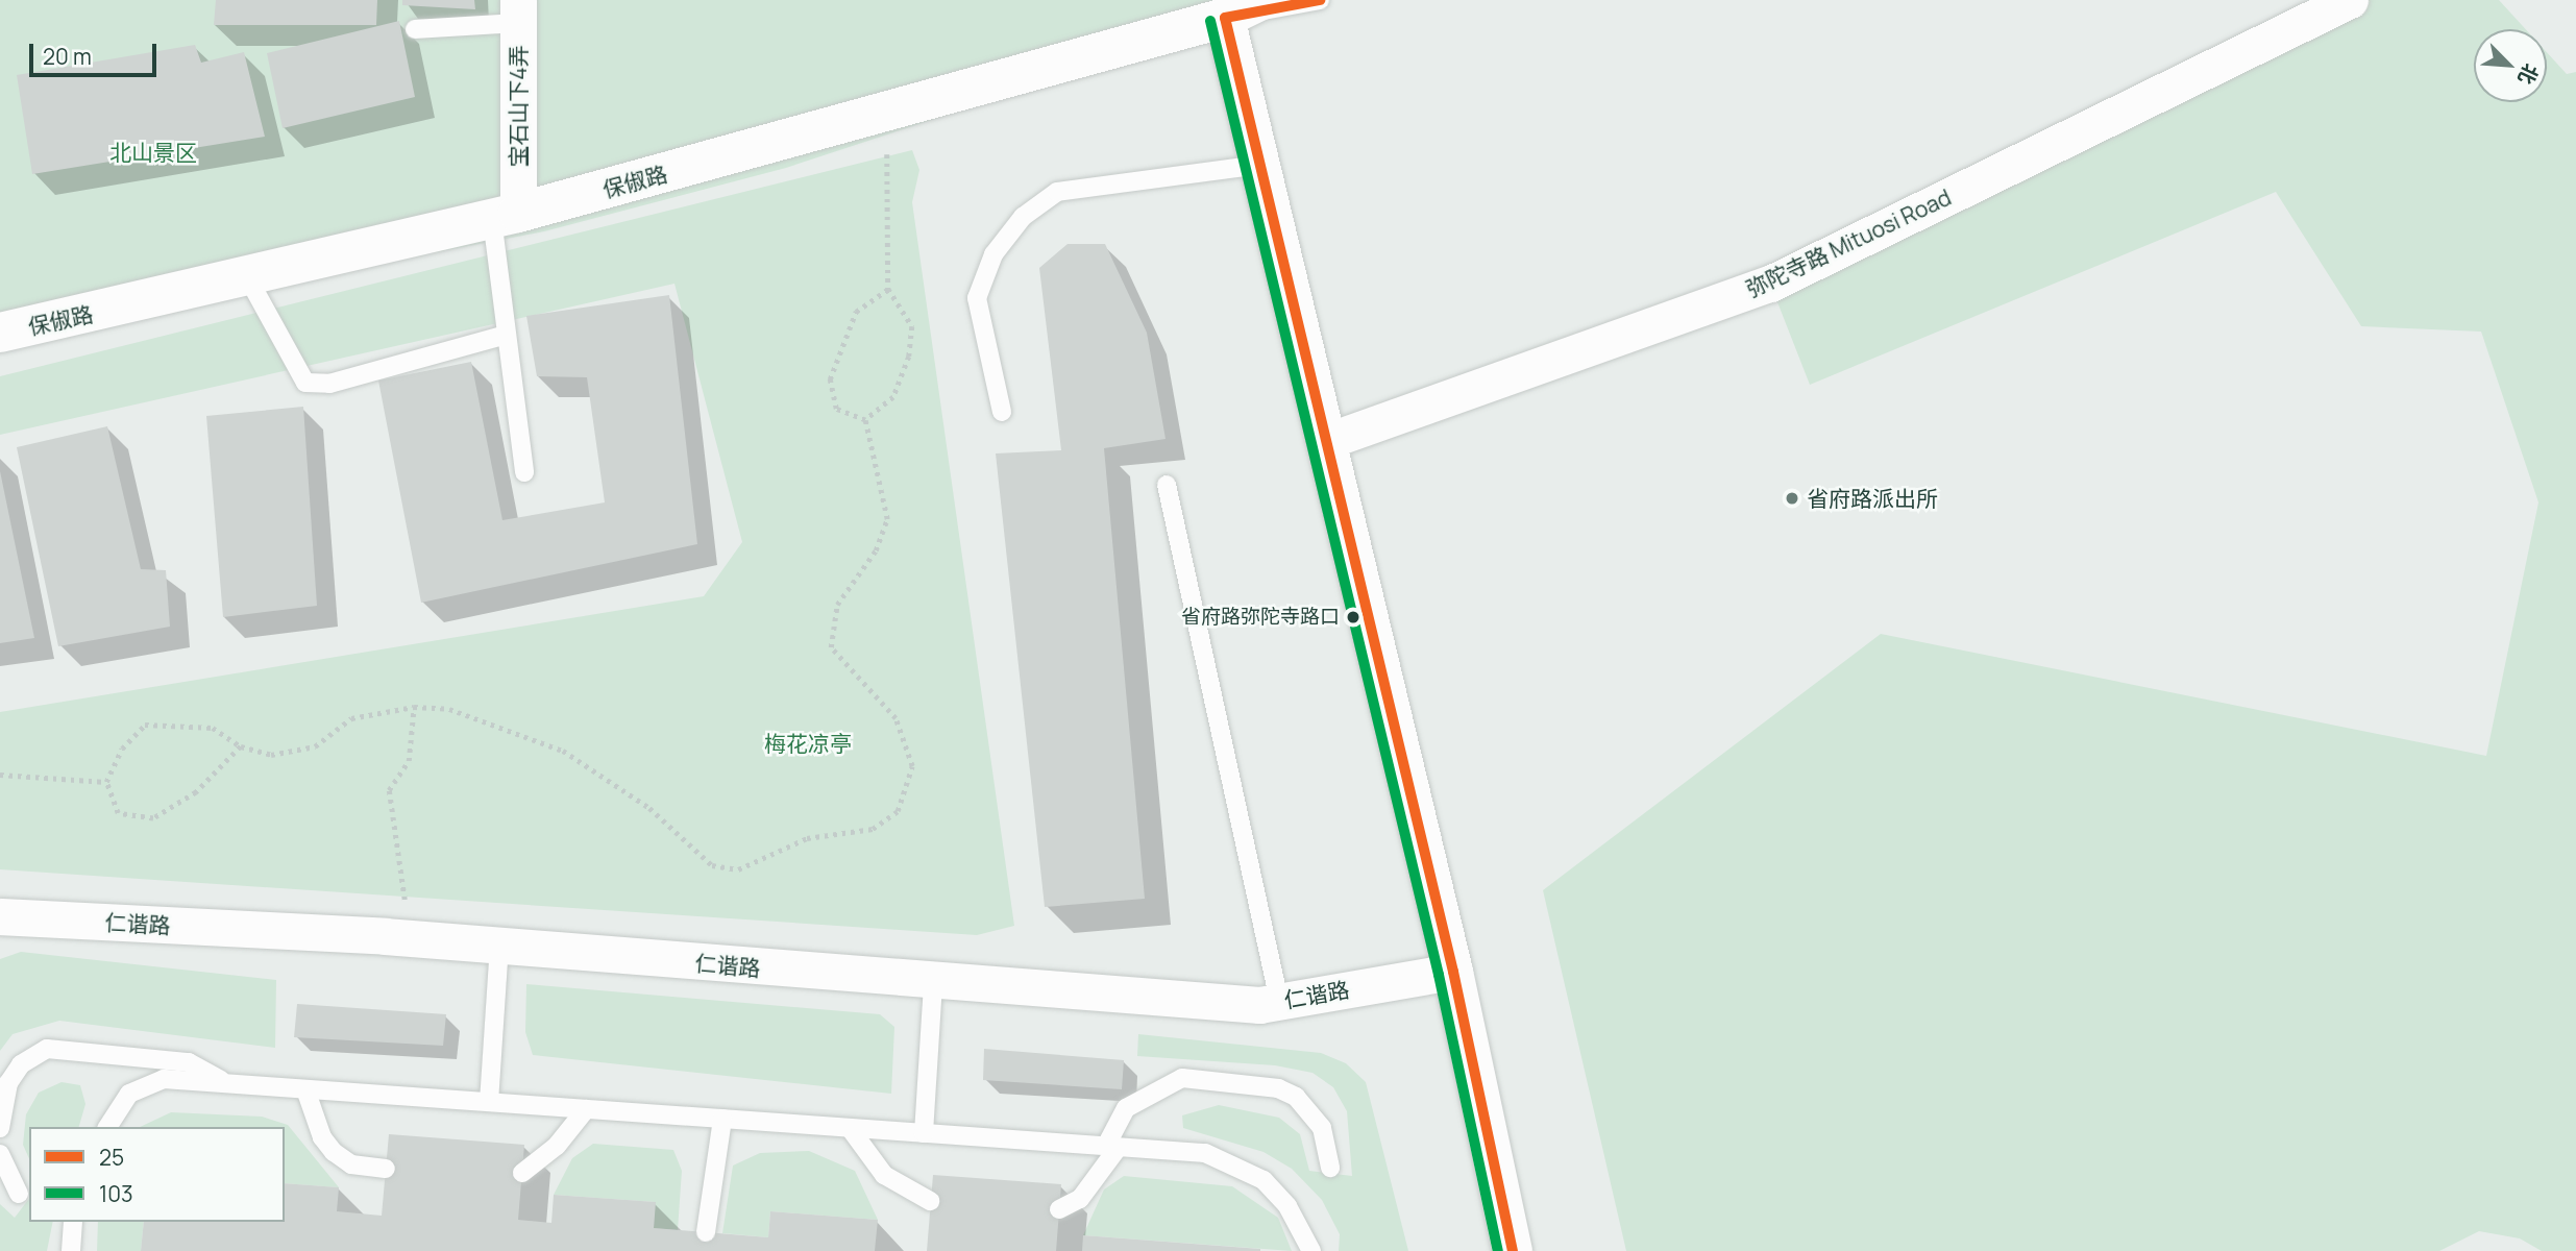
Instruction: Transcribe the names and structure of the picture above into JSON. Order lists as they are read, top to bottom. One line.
{"streets":{"main road":["保俶路"],"street":["宝石山下4弄","弥陀寺路 Mituosi Road","仁谐路"]},"crossings":[["宝石山下4弄","保俶路"]],"parks":["北山景区","梅花凉亭"],"places":["省府路派出所","省府路弥陀寺路口"],"lines":["transit line 25","transit line 103"],"legend":["25","103"],"scale_bar":"20 m","north":"bottom right"}
